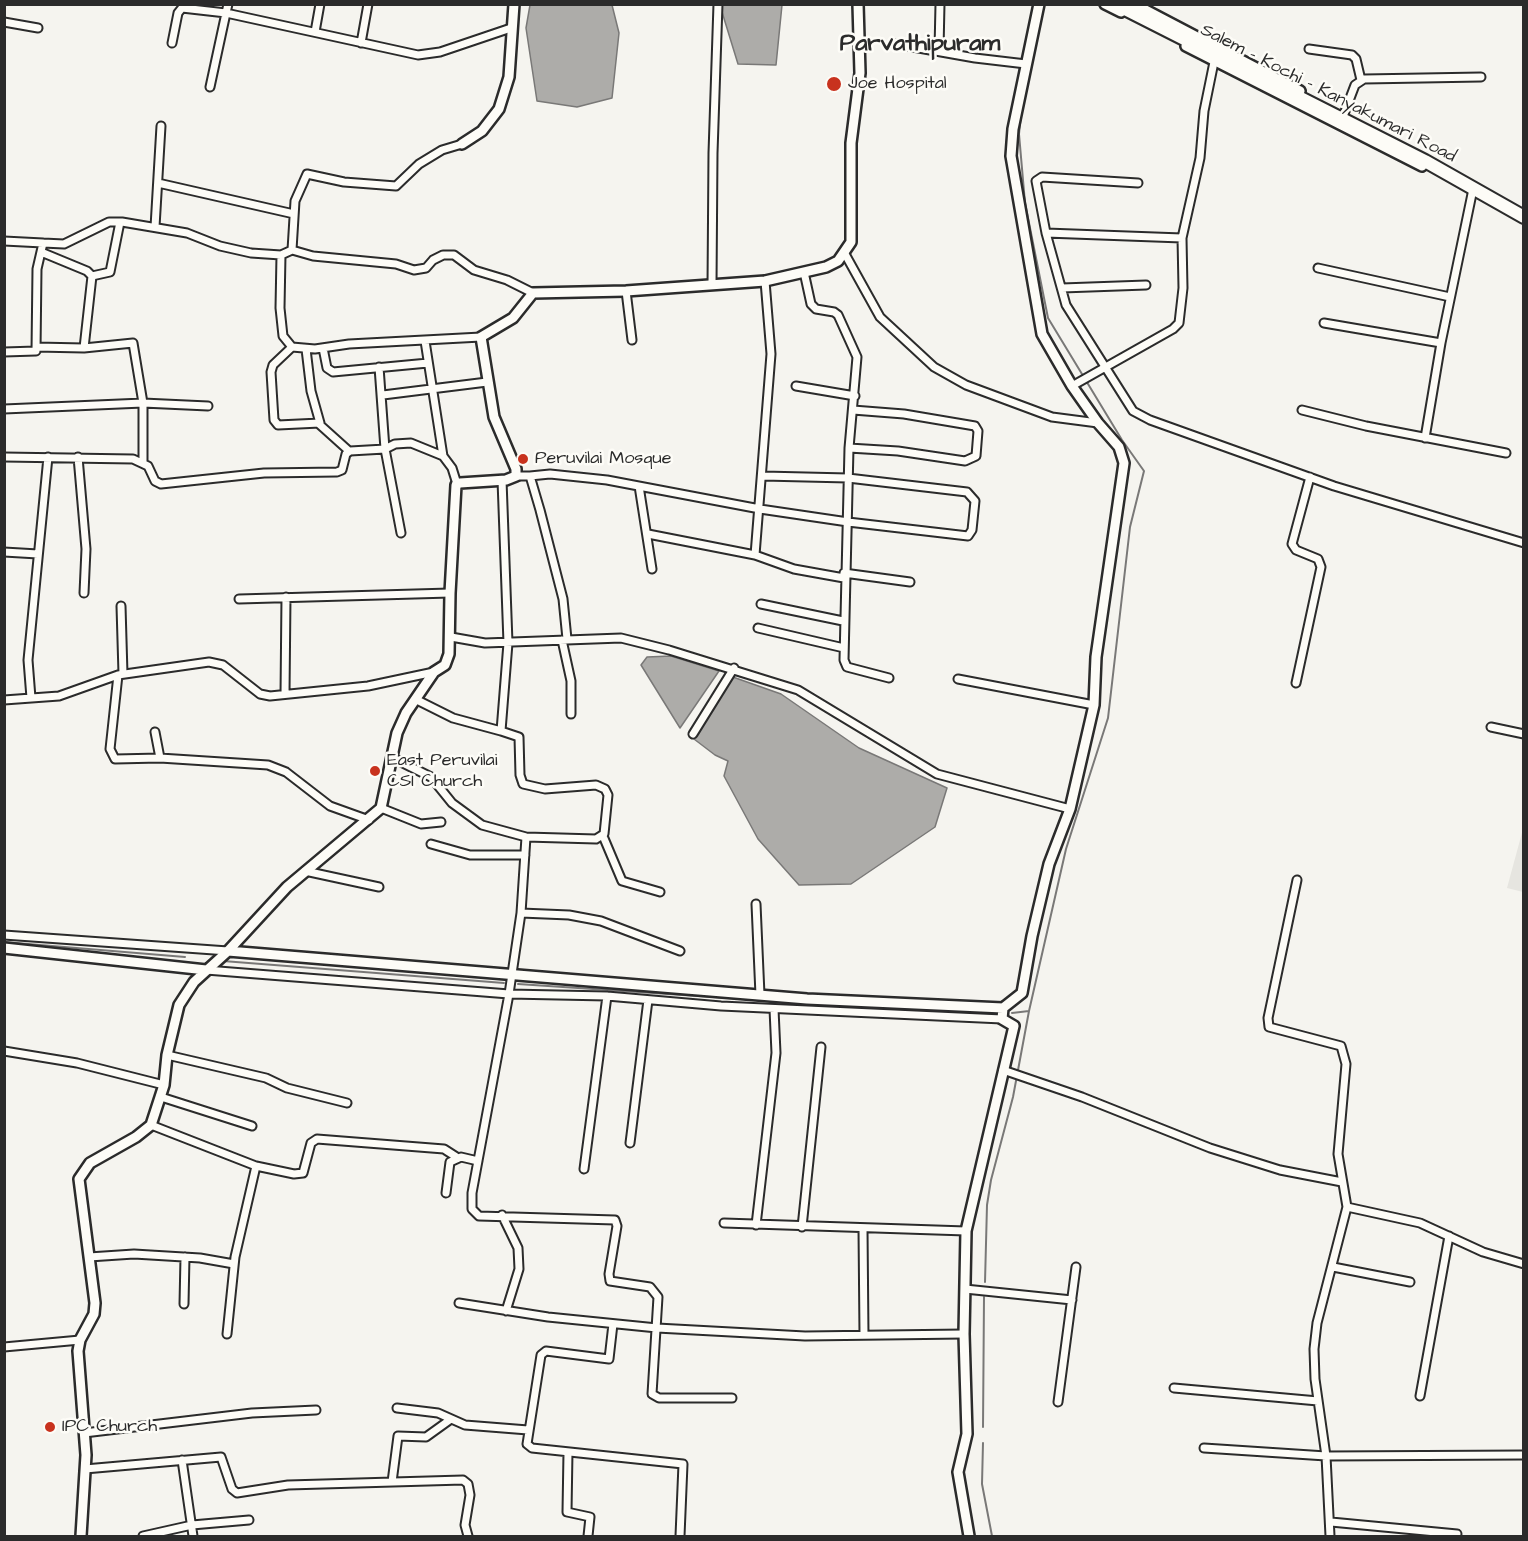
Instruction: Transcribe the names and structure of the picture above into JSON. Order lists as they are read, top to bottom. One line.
{"streets":{"highway":["Salem - Kochi - Kanyakumari Road"]},"districts":["Parvathipuram"],"places":["Joe Hospital","Peruvilai Mosque","East Peruvilai CSI Church","IPC Church"]}
